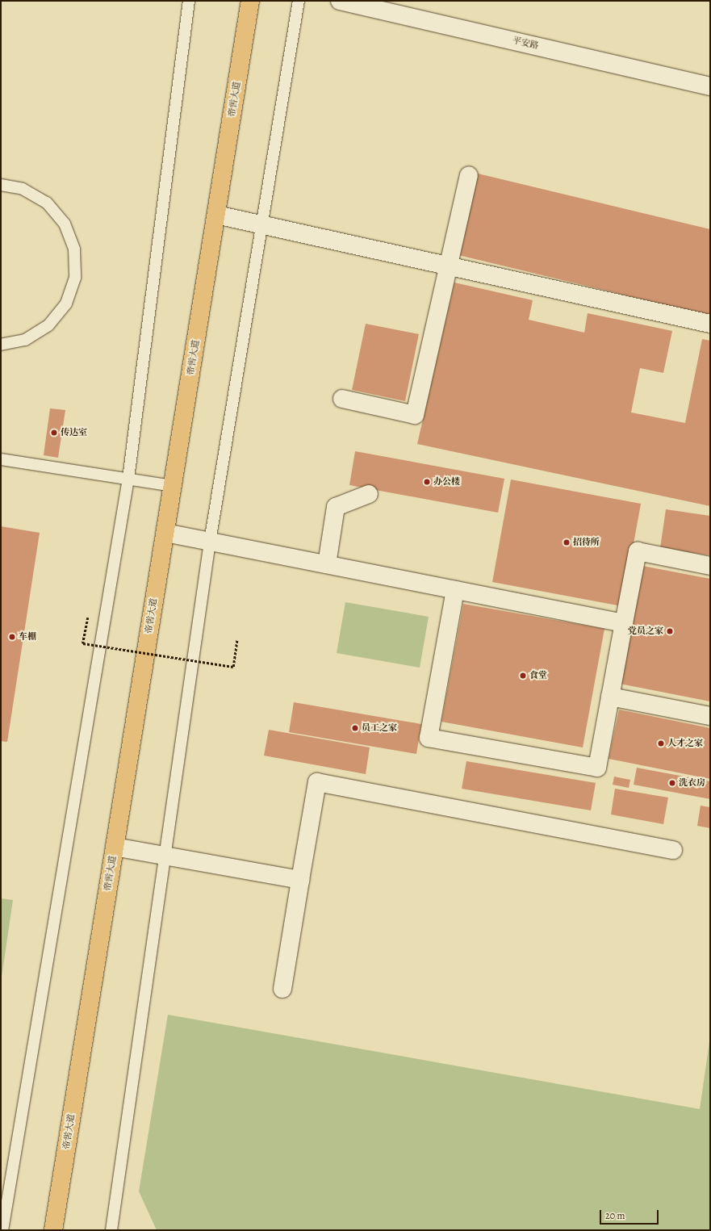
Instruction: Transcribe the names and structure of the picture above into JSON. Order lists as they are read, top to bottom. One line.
{"streets":{"highway":["帝喾大道"],"street":["平安路"]},"places":["传达室","办公楼","招待所","党员之家","车棚","食堂","员工之家","人才之家","洗衣房"],"scale_bar":"20 m"}
